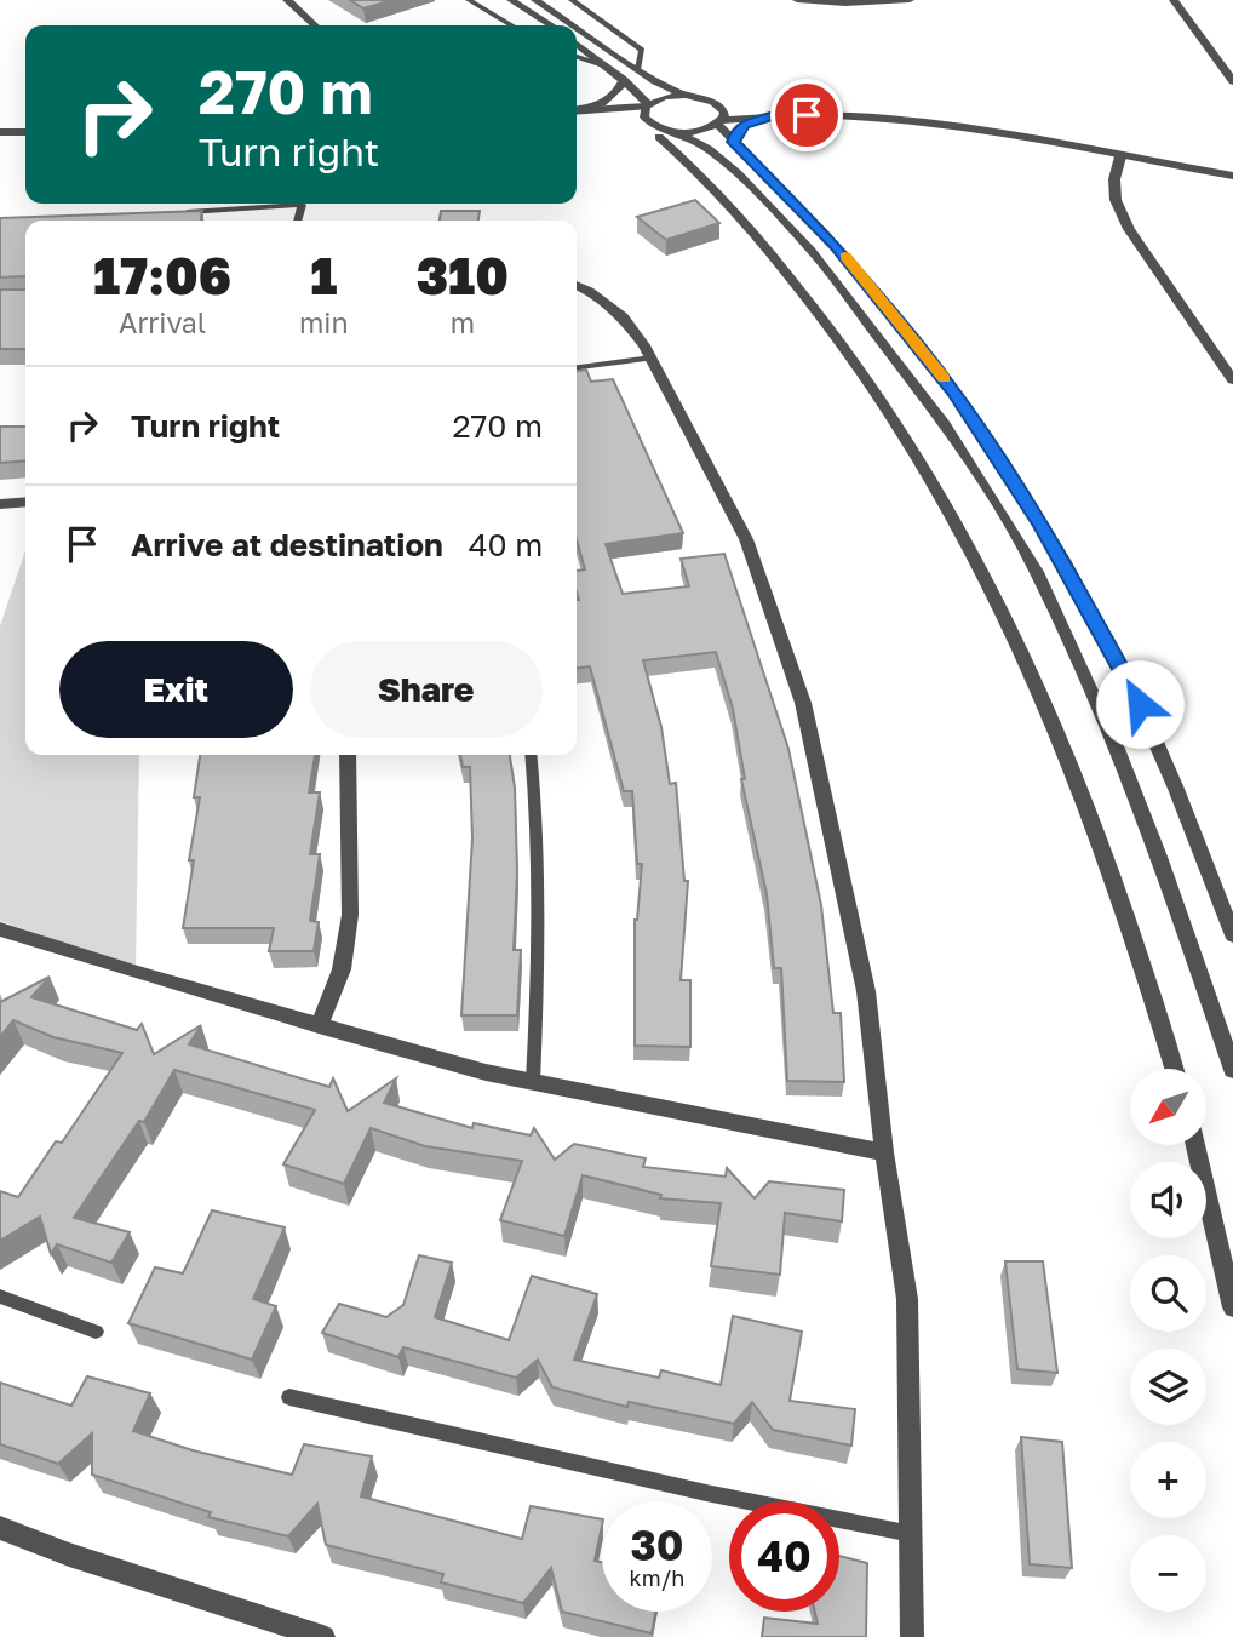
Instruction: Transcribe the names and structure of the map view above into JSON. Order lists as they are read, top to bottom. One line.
{"north":"bottom left","page":{"turn":["270 m","Turn right"],"eta":["17:06","Arrival","1","min","310","m"],"list":[{"name":"Turn right","value":"270 m"},{"name":"Arrive at destination","value":"40 m"}],"buttons":["Exit","Share"],"map_buttons":["+","−"],"speed":"30 km/h","limit":"40"}}
